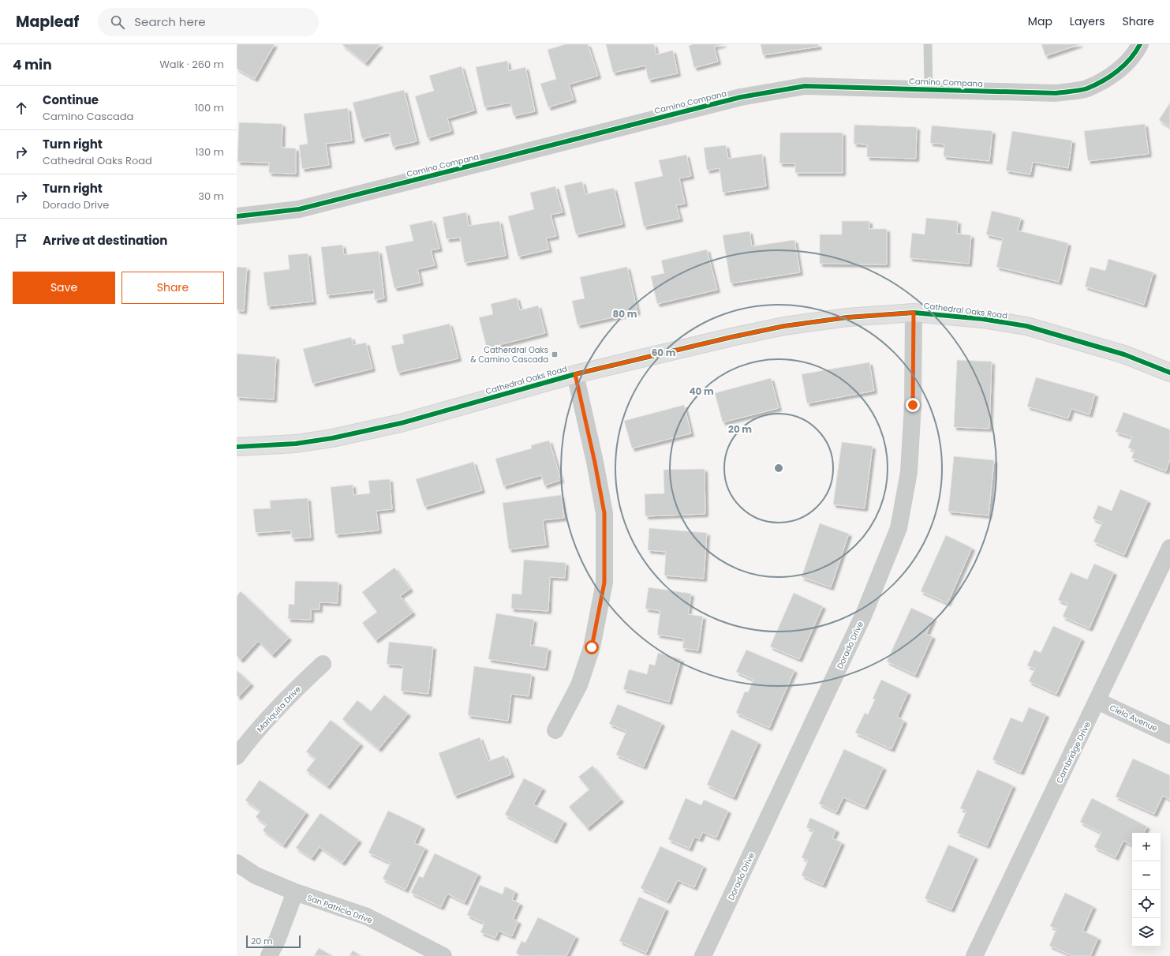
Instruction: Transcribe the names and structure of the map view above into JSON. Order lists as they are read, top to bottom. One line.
{"streets":{"main road":["Cathedral Oaks Road"],"street":["Camino Compana","Dorado Drive","Mariquita Drive","Cielo Avenue","Cambridge Drive","San Patricio Drive"]},"crossings":[["Cathedral Oaks Road","Dorado Drive"],["Cielo Avenue","Cambridge Drive"]],"places":{"transit":["Catherdral Oaks & Camino Cascada"]},"scale_bar":"20 m","page":{"header":"Mapleaf","search":"Search here","nav":["Map","Layers","Share"],"heading":["4 min","Walk · 260 m"],"list":[["Continue","Camino Cascada","100 m"],["Turn right","Cathedral Oaks Road","130 m"],["Turn right","Dorado Drive","30 m"],"Arrive at destination"],"buttons":["Save","Share"],"map_buttons":["+","−"],"scale":"20 m"},"rings":["80 m","60 m","40 m","20 m"]}
